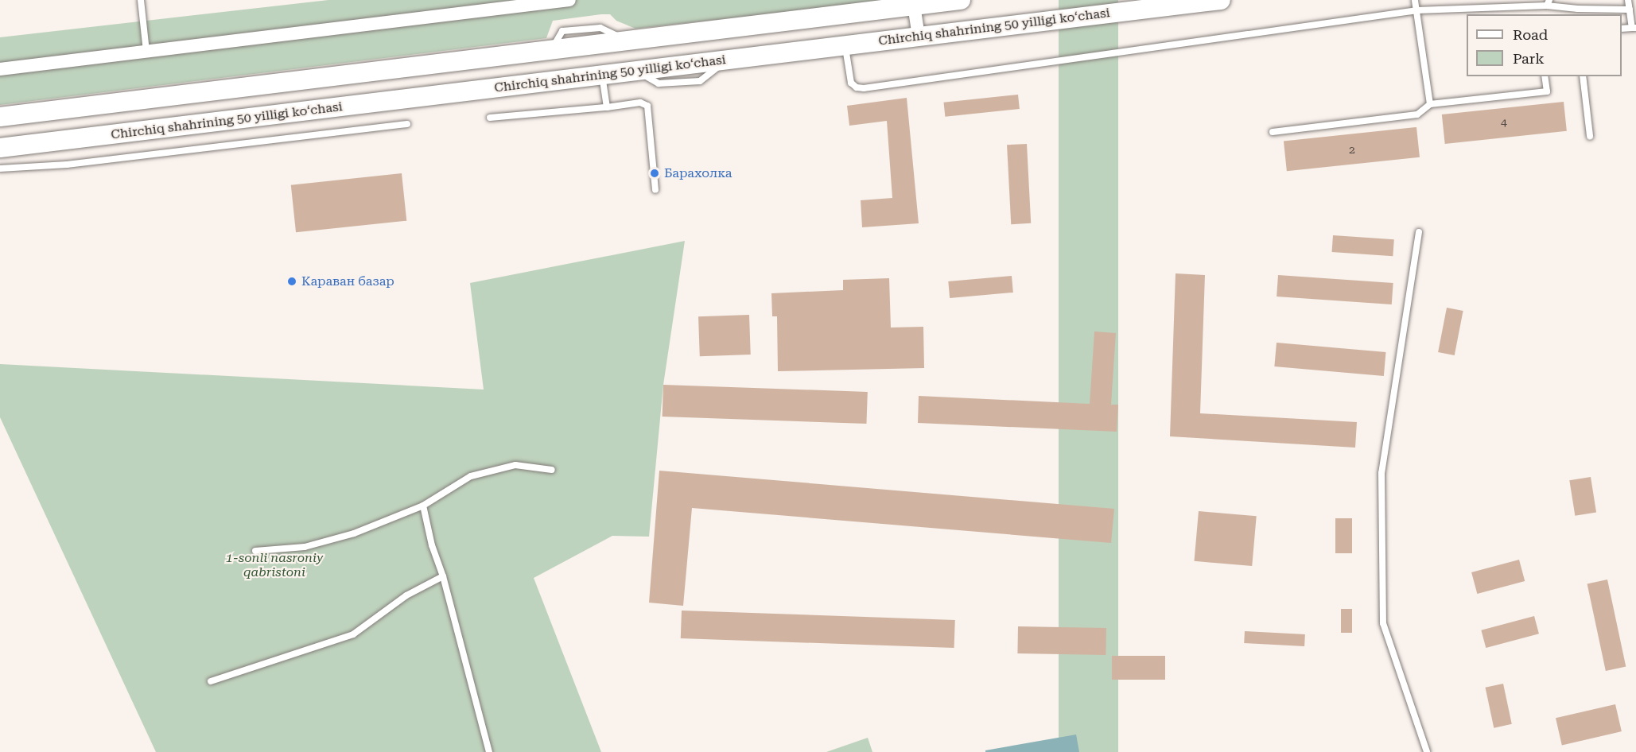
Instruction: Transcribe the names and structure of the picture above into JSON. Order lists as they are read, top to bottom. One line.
{"streets":{"main road":["Chirchiq shahrining 50 yilligi koʻchasi"]},"parks":["1-sonli nasroniy qabristoni"],"places":["Барахолка","Караван базар"],"house_numbers":["4","2"],"legend":["Road","Park"]}
